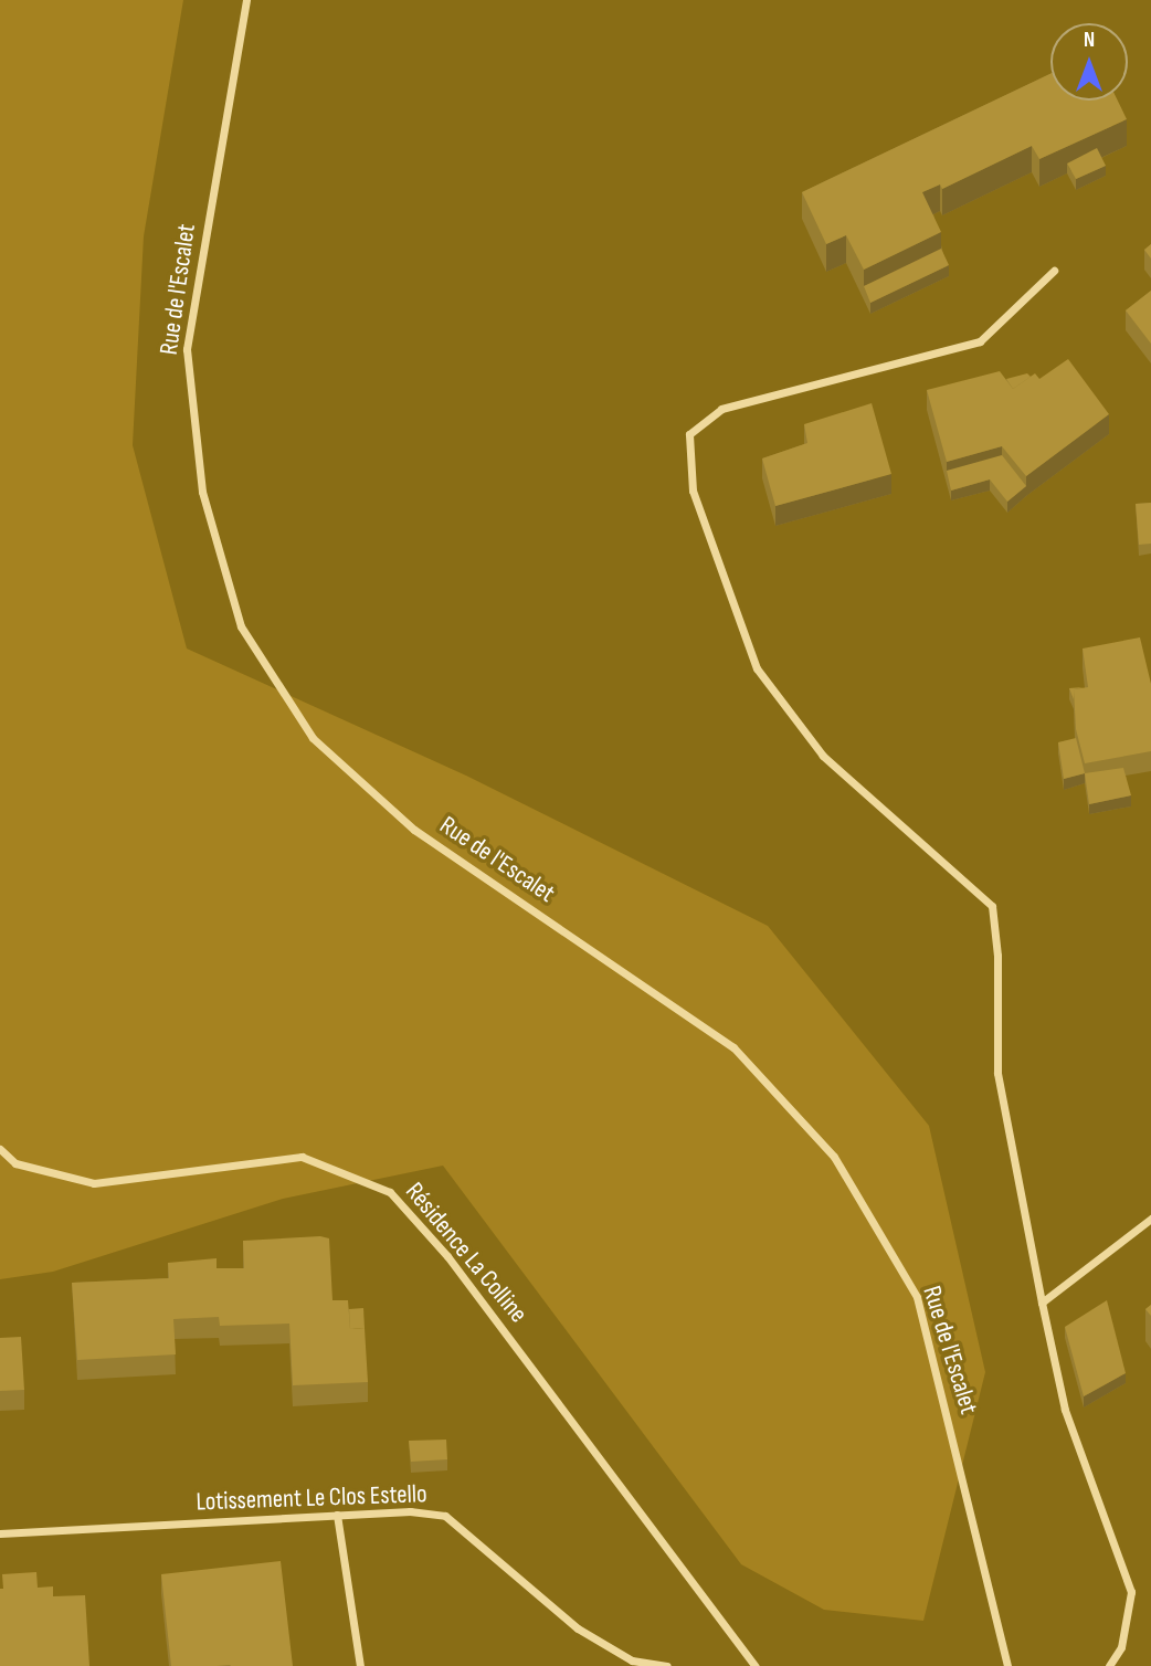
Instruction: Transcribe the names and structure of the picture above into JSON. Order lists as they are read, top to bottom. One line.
{"streets":{"street":["Rue de l'Escalet","Résidence La Colline","Lotissement Le Clos Estello"]},"north":"top"}
